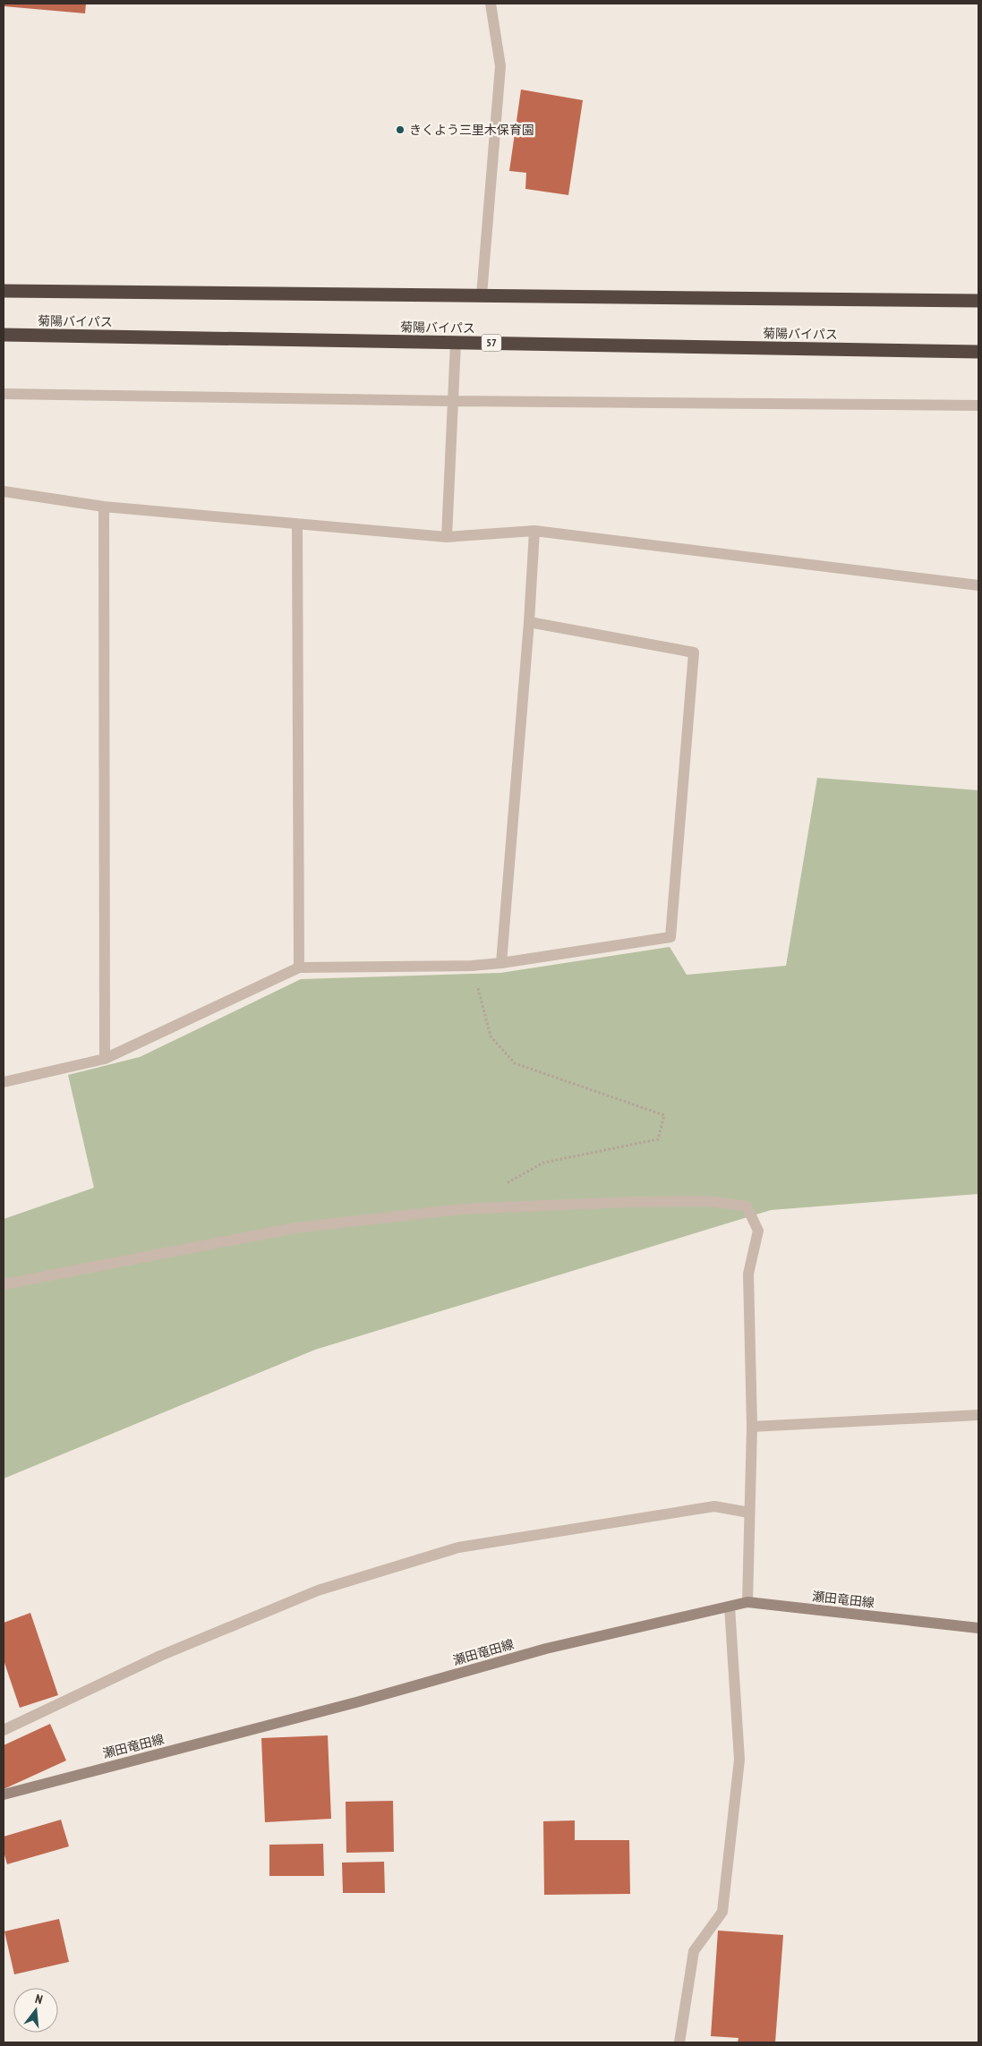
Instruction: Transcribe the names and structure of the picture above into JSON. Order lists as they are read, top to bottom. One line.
{"streets":{"highway":["菊陽バイパス","57"],"main road":["瀬田竜田線"]},"places":["きくよう三里木保育園"],"north":"top"}
